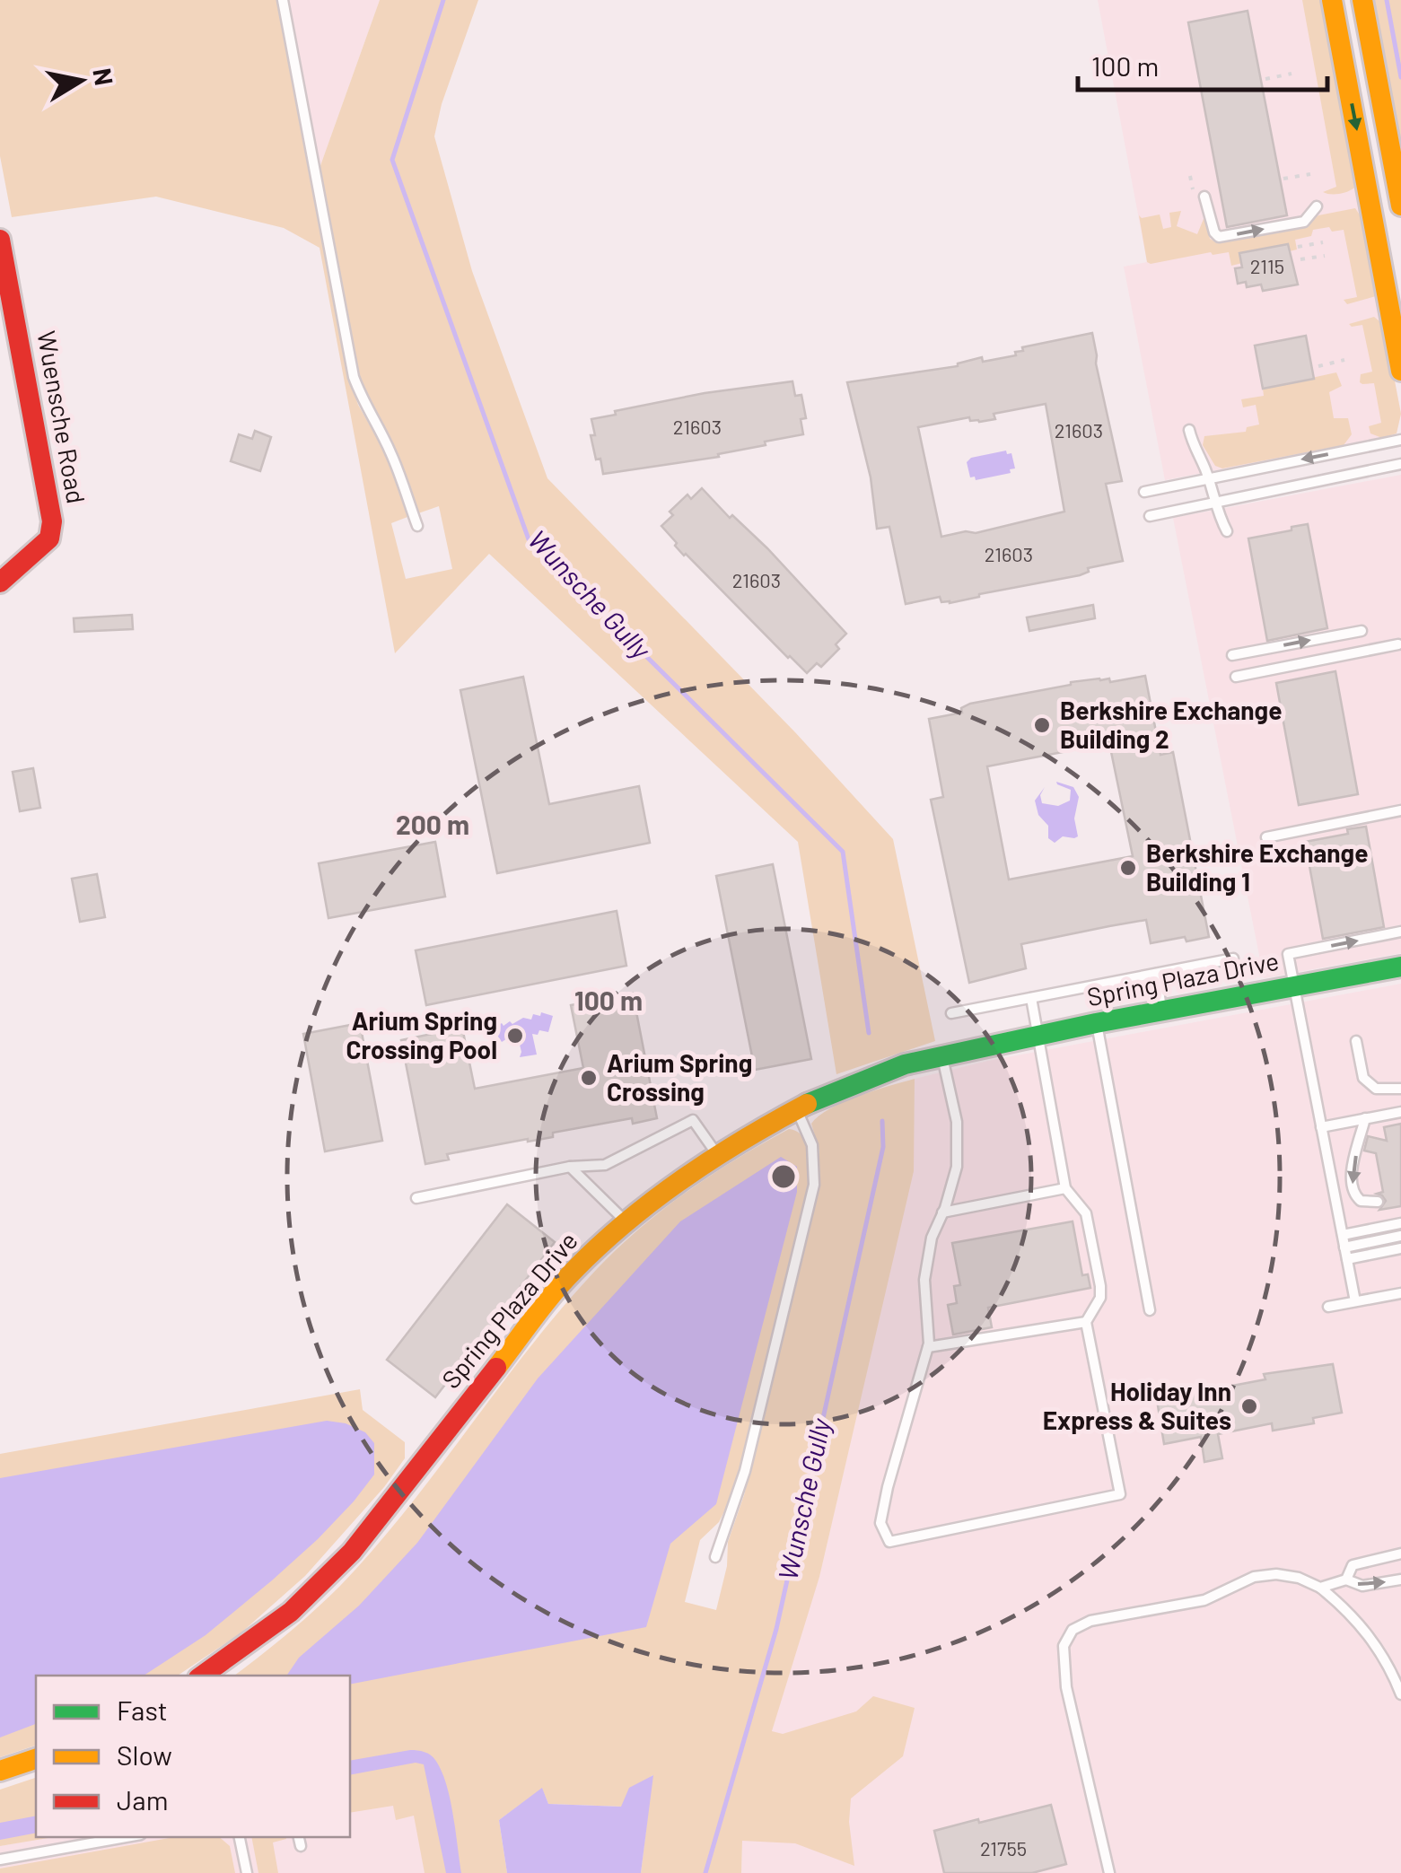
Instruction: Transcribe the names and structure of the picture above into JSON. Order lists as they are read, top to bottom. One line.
{"streets":{"street":["Wuensche Road","Spring Plaza Drive"]},"water":["Wunsche Gully"],"places":["Berkshire Exchange Building 2","Berkshire Exchange Building 1","Arium Spring Crossing Pool","Arium Spring Crossing","Holiday Inn Express & Suites"],"house_numbers":["2115","21603","21603","21603","21603","21755"],"legend":["Fast","Slow","Jam"],"scale_bar":"100 m","north":"right","rings":["200 m","100 m"]}
